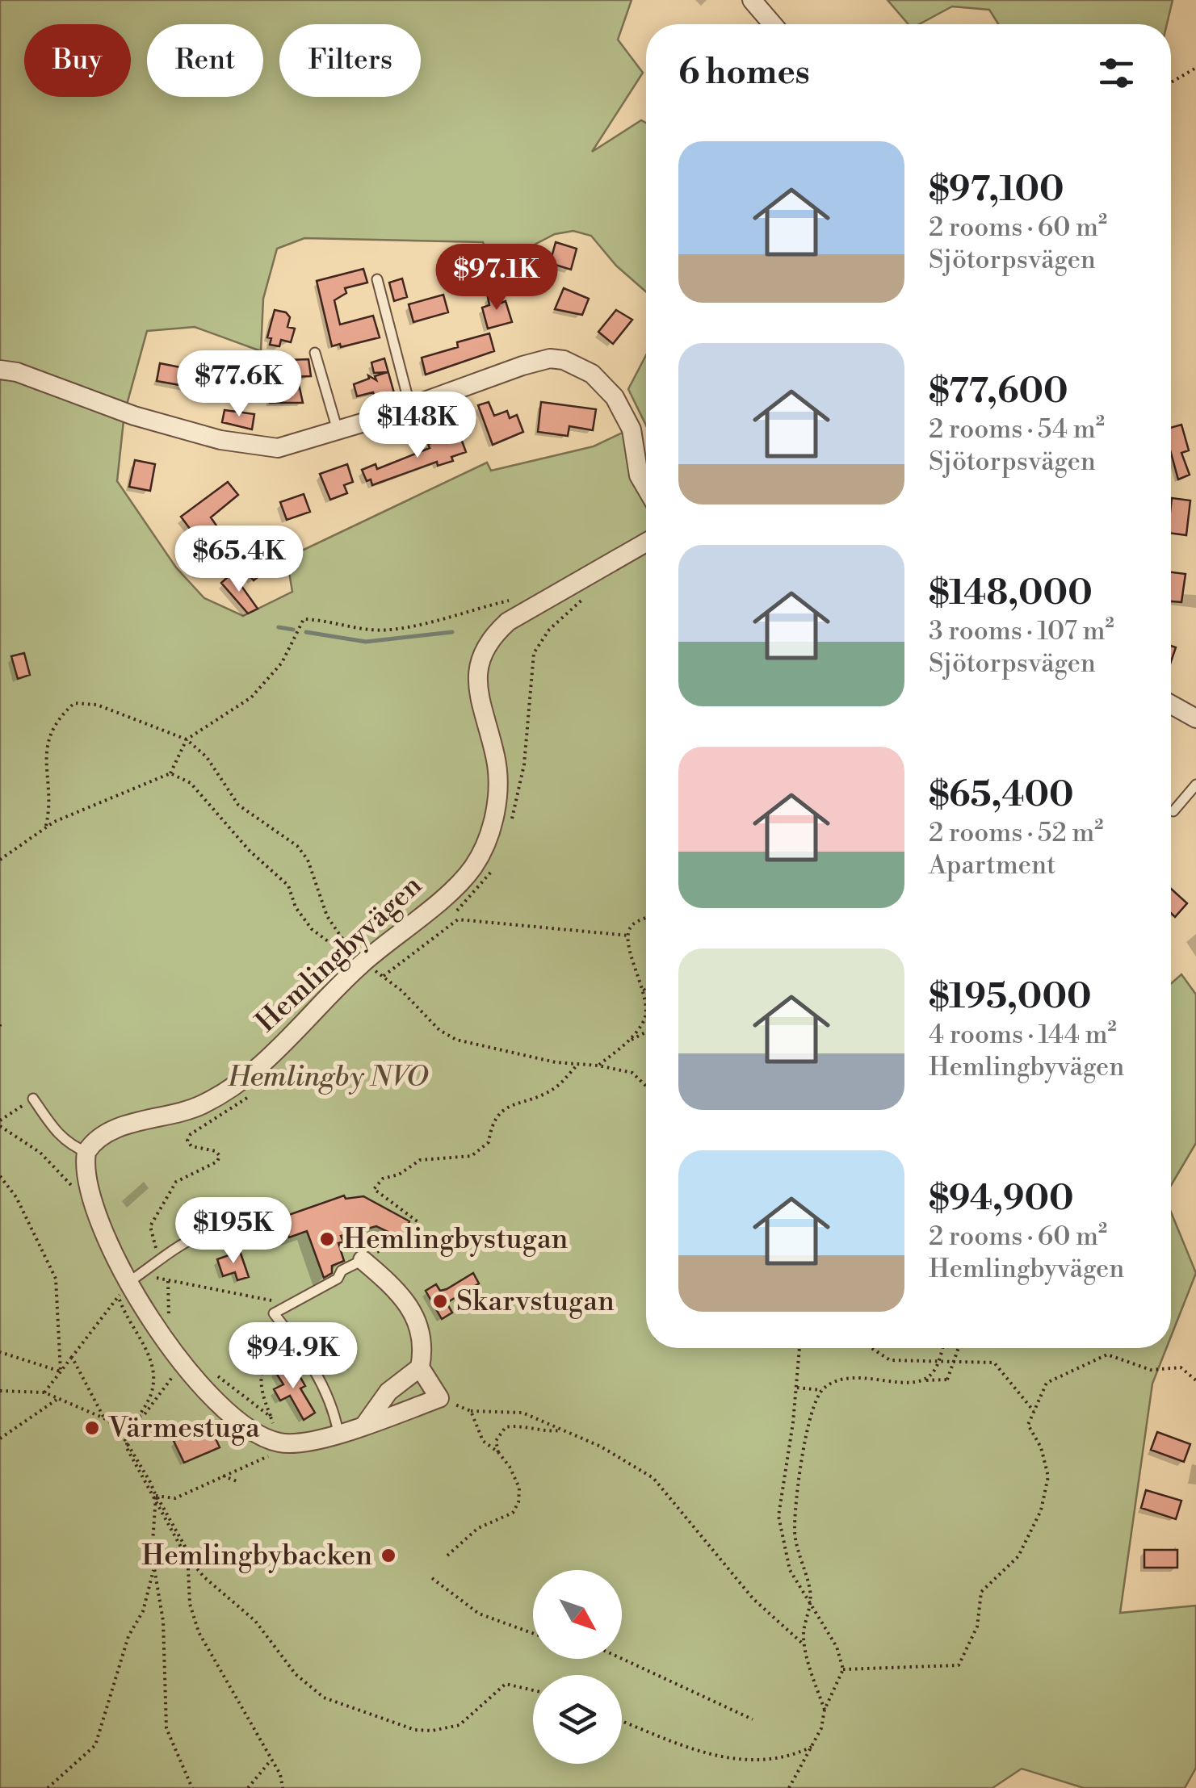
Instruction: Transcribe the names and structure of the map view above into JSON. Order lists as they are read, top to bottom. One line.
{"streets":{"street":["Hemlingbyvägen"]},"parks":["Hemlingby NVO"],"places":["Hemlingbystugan","Skarvstugan","Värmestuga","Hemlingbybacken"],"north":"bottom right","page":{"chip":["Buy","Rent","Filters"],"heading":"6 homes","list":[{"name":"$97,100","note":"2 rooms · 60 m² · Sjötorpsvägen"},{"name":"$77,600","note":"2 rooms · 54 m² · Sjötorpsvägen"},{"name":"$148,000","note":"3 rooms · 107 m² · Sjötorpsvägen"},{"name":"$65,400","note":"2 rooms · 52 m² · Apartment"},{"name":"$195,000","note":"4 rooms · 144 m² · Hemlingbyvägen"},{"name":"$94,900","note":"2 rooms · 60 m² · Hemlingbyvägen"}],"price":["$97.1K","$77.6K","$148K","$65.4K","$195K","$94.9K"]}}
